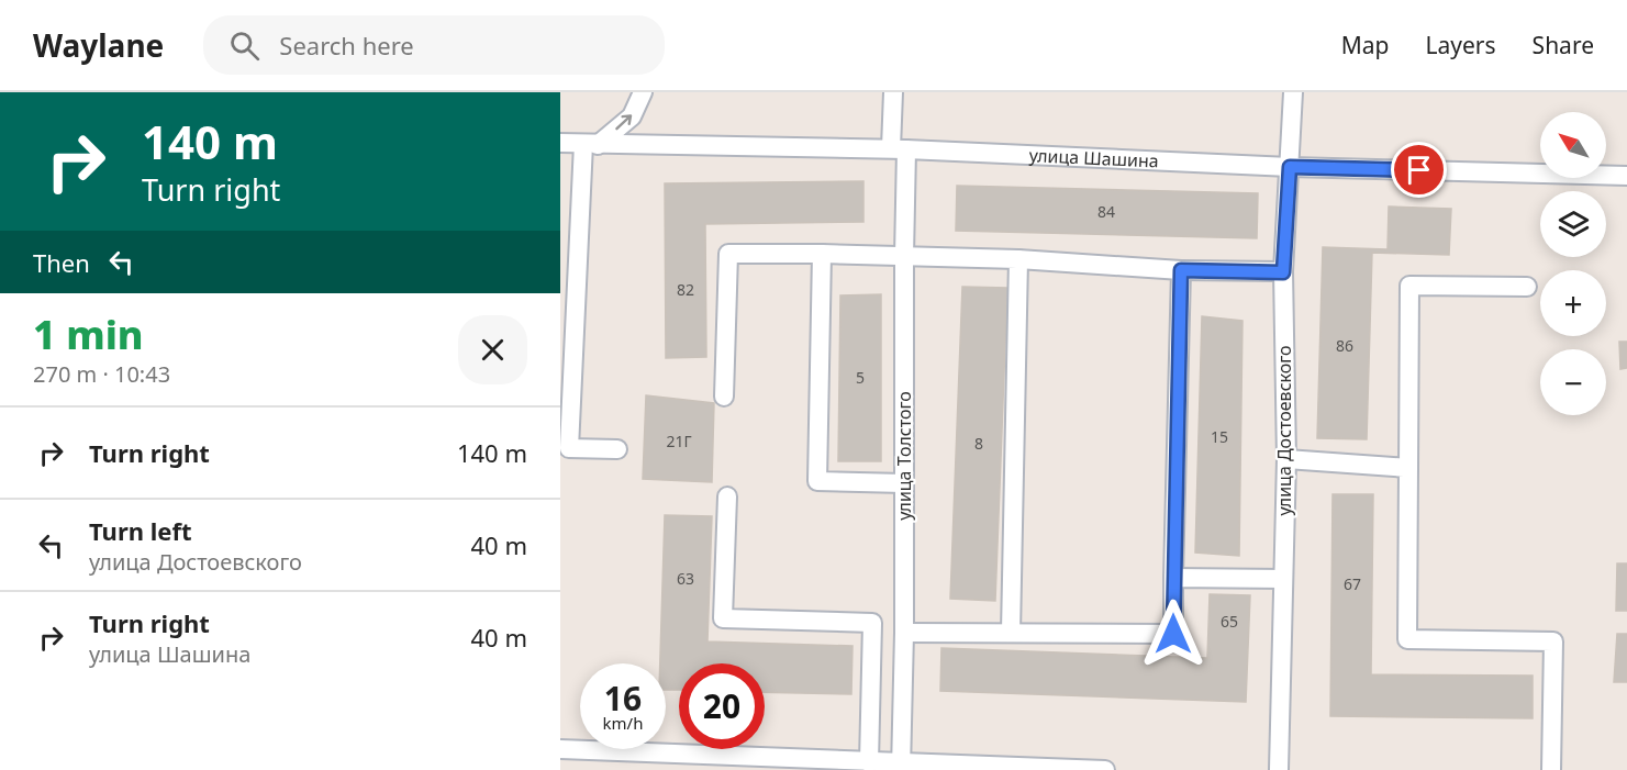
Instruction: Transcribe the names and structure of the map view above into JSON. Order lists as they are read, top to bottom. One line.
{"streets":{"street":["улица Шашина","улица Достоевского","улица Толстого"]},"crossings":[["улица Шашина","улица Достоевского"],["улица Шашина","улица Толстого"]],"house_numbers":["84","82","86","5","15","21Г","8","63","67","65"],"north":"top left","page":{"header":"Waylane","search":"Search here","nav":["Map","Layers","Share"],"turn":["140 m","Turn right"],"map_buttons":["+","−"],"then":"Then","heading":["1 min","270 m · 10:43"],"list":[{"name":"Turn right","value":"140 m"},{"name":"Turn left","note":"улица Достоевского","value":"40 m"},{"name":"Turn right","note":"улица Шашина","value":"40 m"}],"speed":"16 km/h","limit":"20"}}
